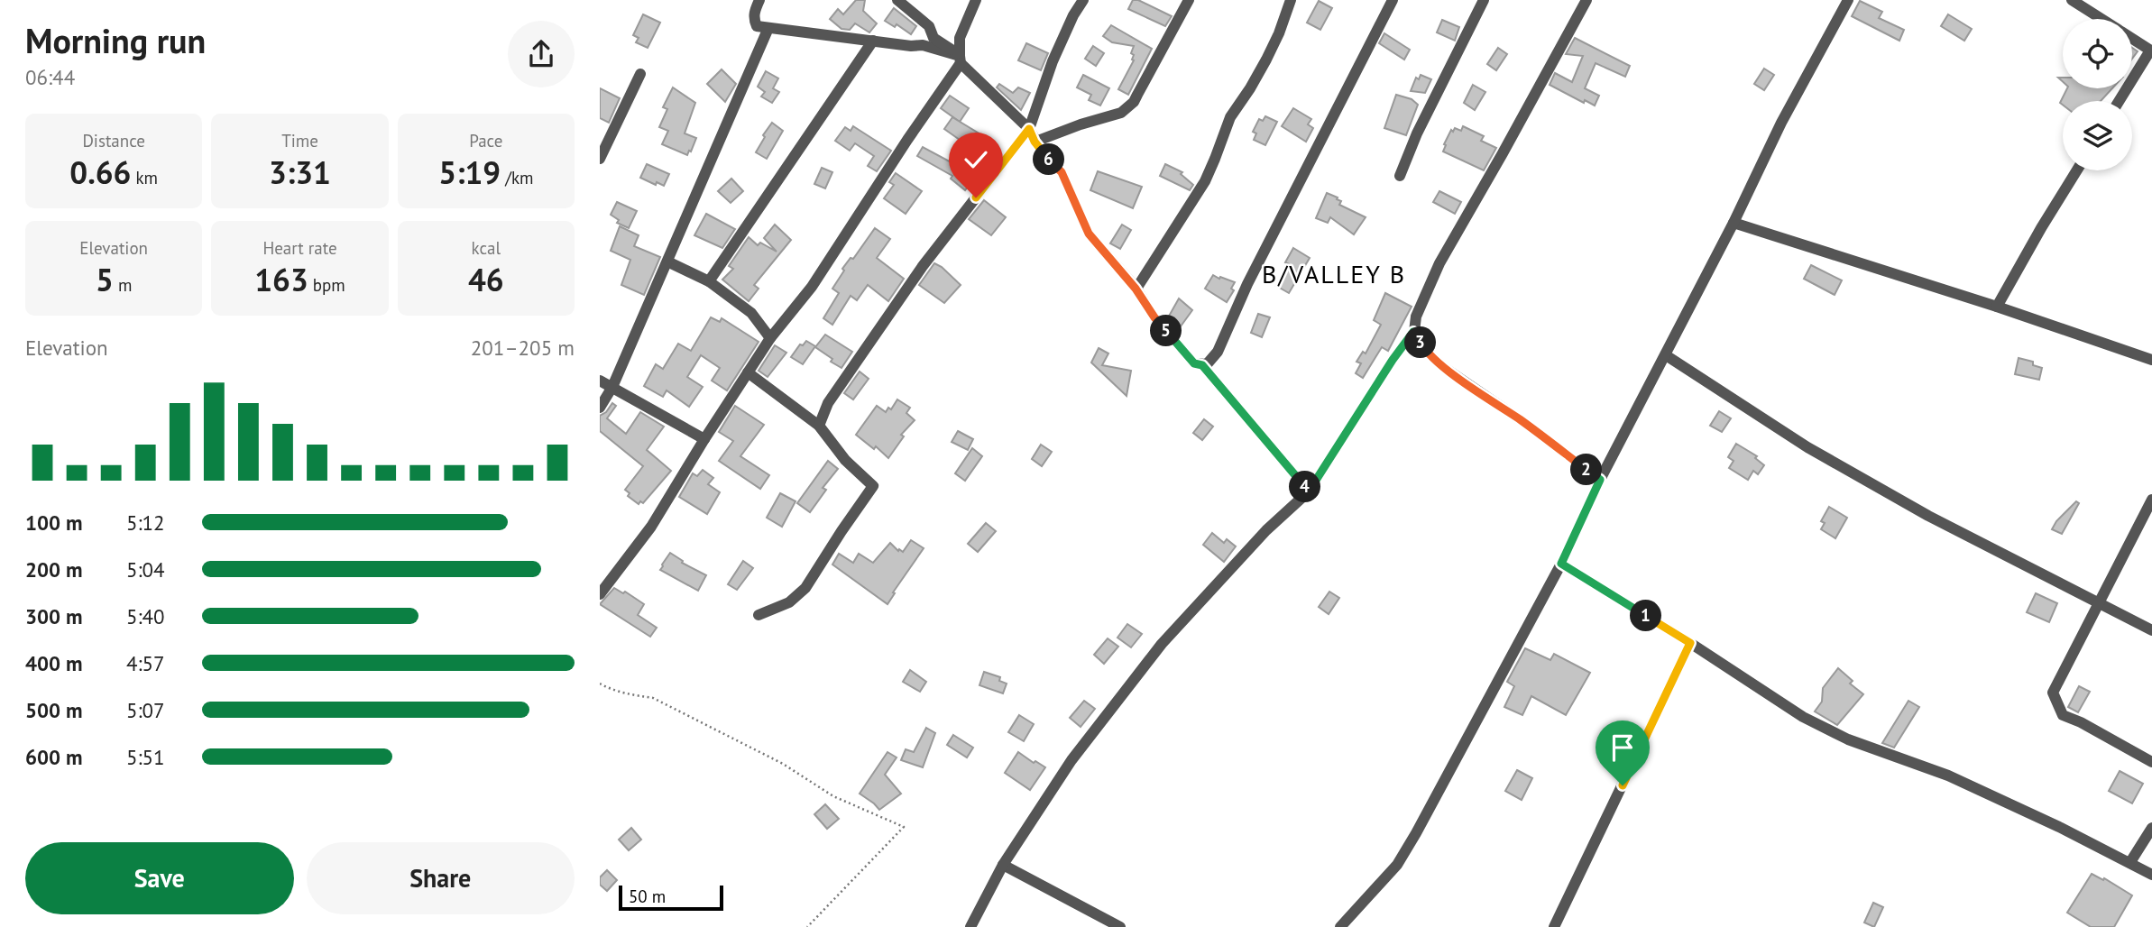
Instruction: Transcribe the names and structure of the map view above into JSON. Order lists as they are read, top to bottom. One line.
{"districts":["B/VALLEY B"],"scale_bar":"50 m","page":{"heading":["Morning run","06:44"],"stats":[["Distance","0.66 km"],["Time","3:31"],["Pace","5:19 /km"],["Elevation","5 m"],["Heart rate","163 bpm"],["kcal","46"]],"pins":["6","5","3","2","4","1"],"chart":["Elevation","201–205 m"],"list":[{"name":"100 m","note":"5:12"},{"name":"200 m","note":"5:04"},{"name":"300 m","note":"5:40"},{"name":"400 m","note":"4:57"},{"name":"500 m","note":"5:07"},{"name":"600 m","note":"5:51"}],"buttons":["Save","Share"],"scale":"50 m"}}
